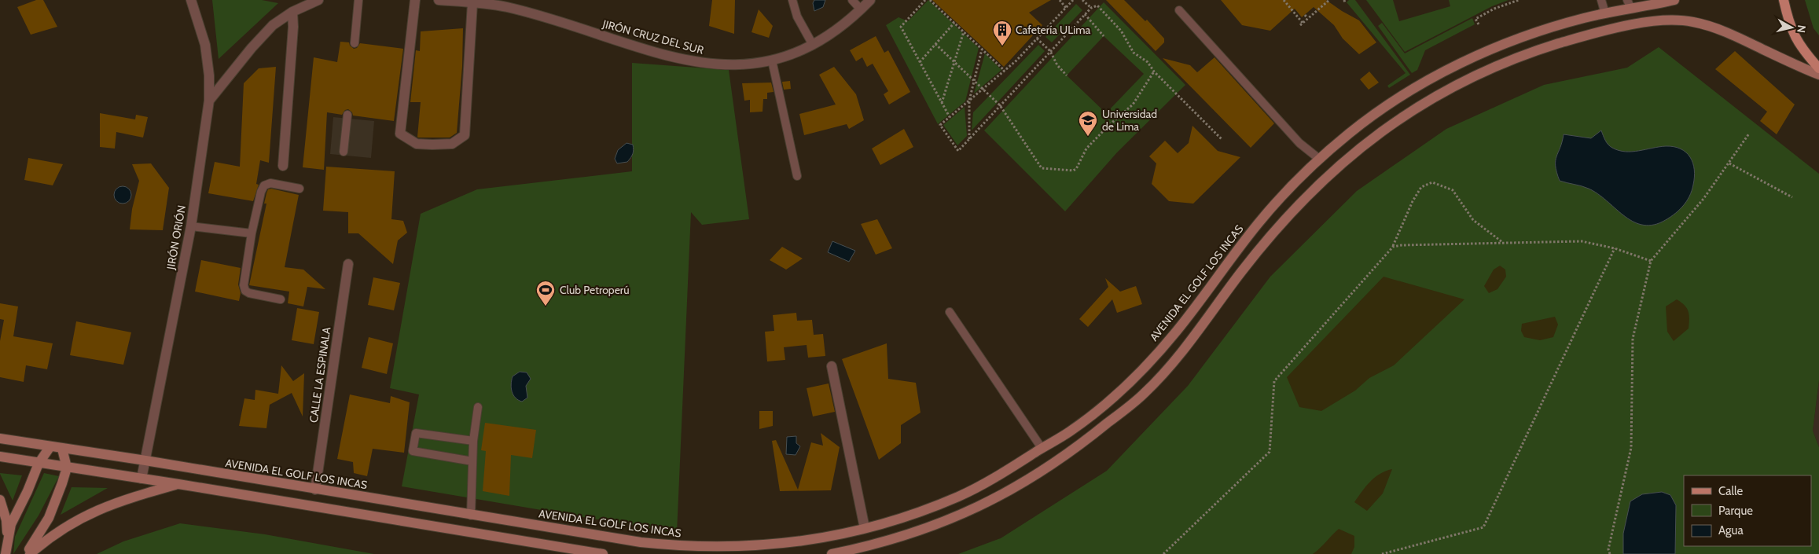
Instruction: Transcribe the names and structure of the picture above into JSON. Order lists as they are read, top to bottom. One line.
{"streets":{"street":["JIRÓN CRUZ DEL SUR","JIRÓN ORIÓN","AVENIDA EL GOLF LOS INCAS","CALLE LA ESPINALA"]},"crossings":[["JIRÓN ORIÓN","AVENIDA EL GOLF LOS INCAS"],["AVENIDA EL GOLF LOS INCAS","CALLE LA ESPINALA"]],"places":{"building":["Cafetería ULima"],"school or university":["Universidad de Lima"],"sports":["Club Petroperú"]},"legend":["Calle","Parque","Agua"],"north":"right"}
